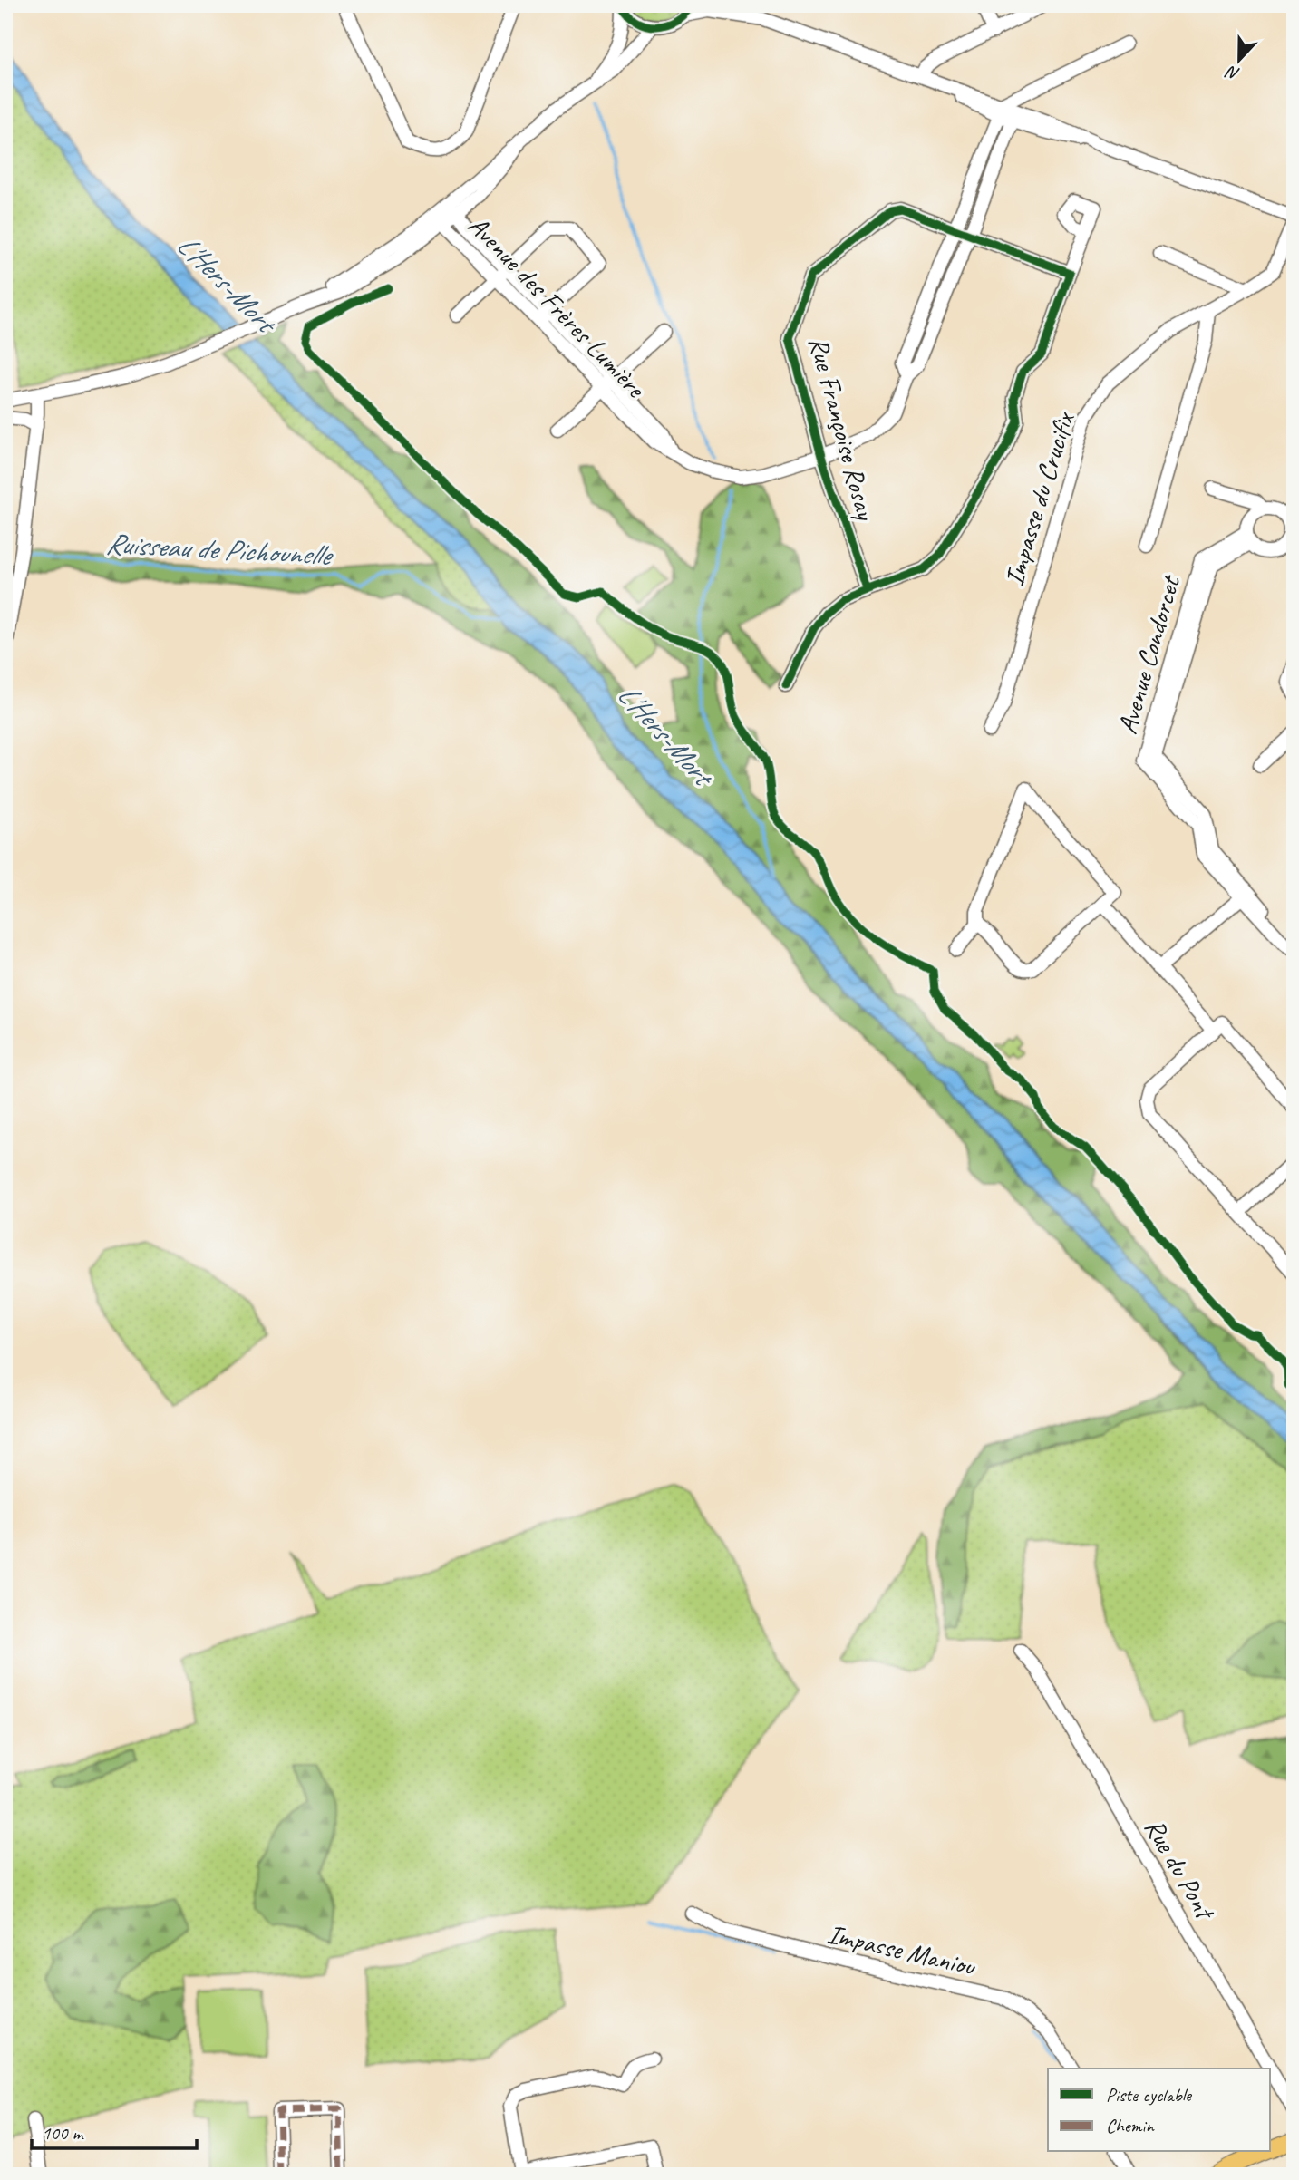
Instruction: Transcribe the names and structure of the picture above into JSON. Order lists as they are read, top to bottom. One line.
{"streets":{"street":["Avenue des Frères Lumière","Rue Françoise Rosay","Impasse du Crucifix","Avenue Condorcet","Rue du Pont","Impasse Maniou"]},"crossings":[["Avenue des Frères Lumière","Rue Françoise Rosay"]],"water":["L'Hers-Mort","Ruisseau de Pichounelle"],"legend":["Piste cyclable","Chemin"],"scale_bar":"100 m","north":"bottom"}
